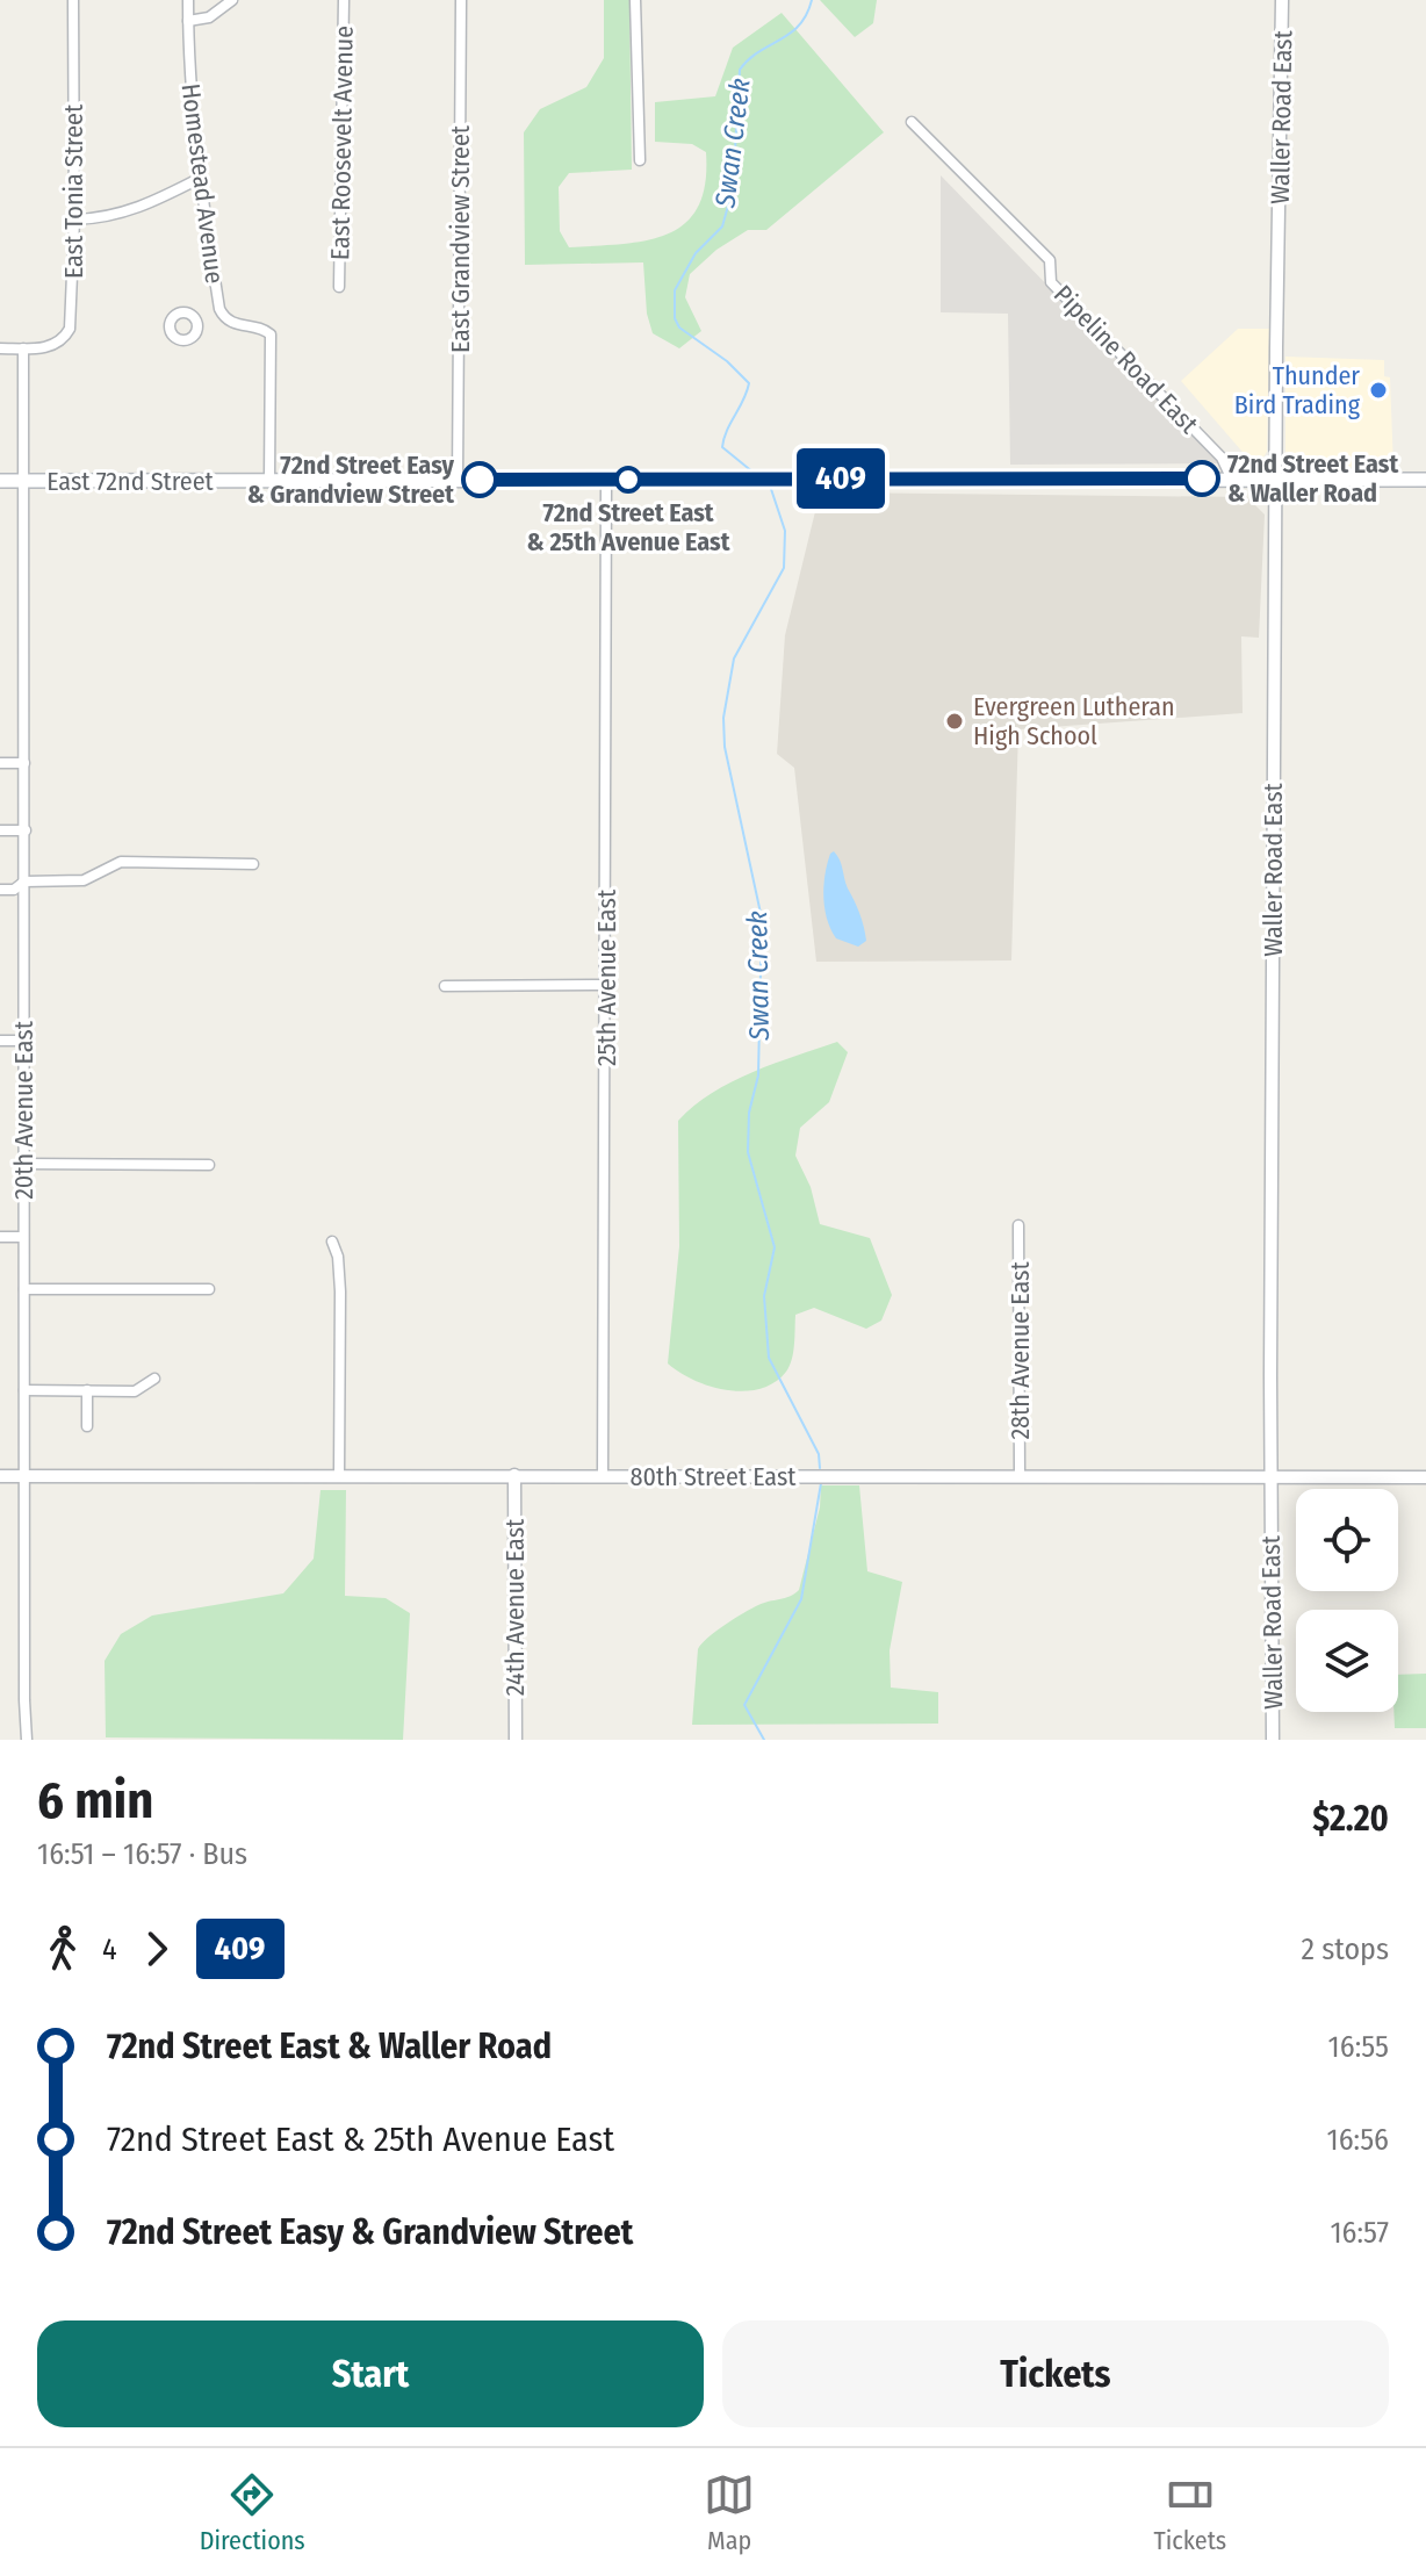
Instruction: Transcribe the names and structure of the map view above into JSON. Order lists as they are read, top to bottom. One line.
{"streets":{"main road":["East 72nd Street"],"street":["Waller Road East","East Roosevelt Avenue","Homestead Avenue","East Tonia Street","East Grandview Street","Pipeline Road East","25th Avenue East","20th Avenue East","28th Avenue East","80th Street East","24th Avenue East"]},"crossings":[["Waller Road East","East 72nd Street"],["Waller Road East","80th Street East"],["Homestead Avenue","East 72nd Street"],["East Tonia Street","20th Avenue East"],["East Grandview Street","East 72nd Street"],["Pipeline Road East","East 72nd Street"],["East 72nd Street","25th Avenue East"],["East 72nd Street","20th Avenue East"],["25th Avenue East","80th Street East"],["20th Avenue East","80th Street East"],["28th Avenue East","80th Street East"],["80th Street East","24th Avenue East"]],"water":["Swan Creek"],"places":["Thunder Bird Trading","72nd Street East & Waller Road","72nd Street Easy & Grandview Street","72nd Street East & 25th Avenue East","Evergreen Lutheran High School"],"lines":["bus line 409"],"page":{"on_map":"409","heading":["6 min","16:51 – 16:57 · Bus","$2.20"],"legs":["4","409","2 stops"],"list":[{"name":"72nd Street East & Waller Road","value":"16:55"},{"name":"72nd Street East & 25th Avenue East","value":"16:56"},{"name":"72nd Street Easy & Grandview Street","value":"16:57"}],"buttons":["Start","Tickets"],"tabs":["Directions","Map","Tickets"]}}
